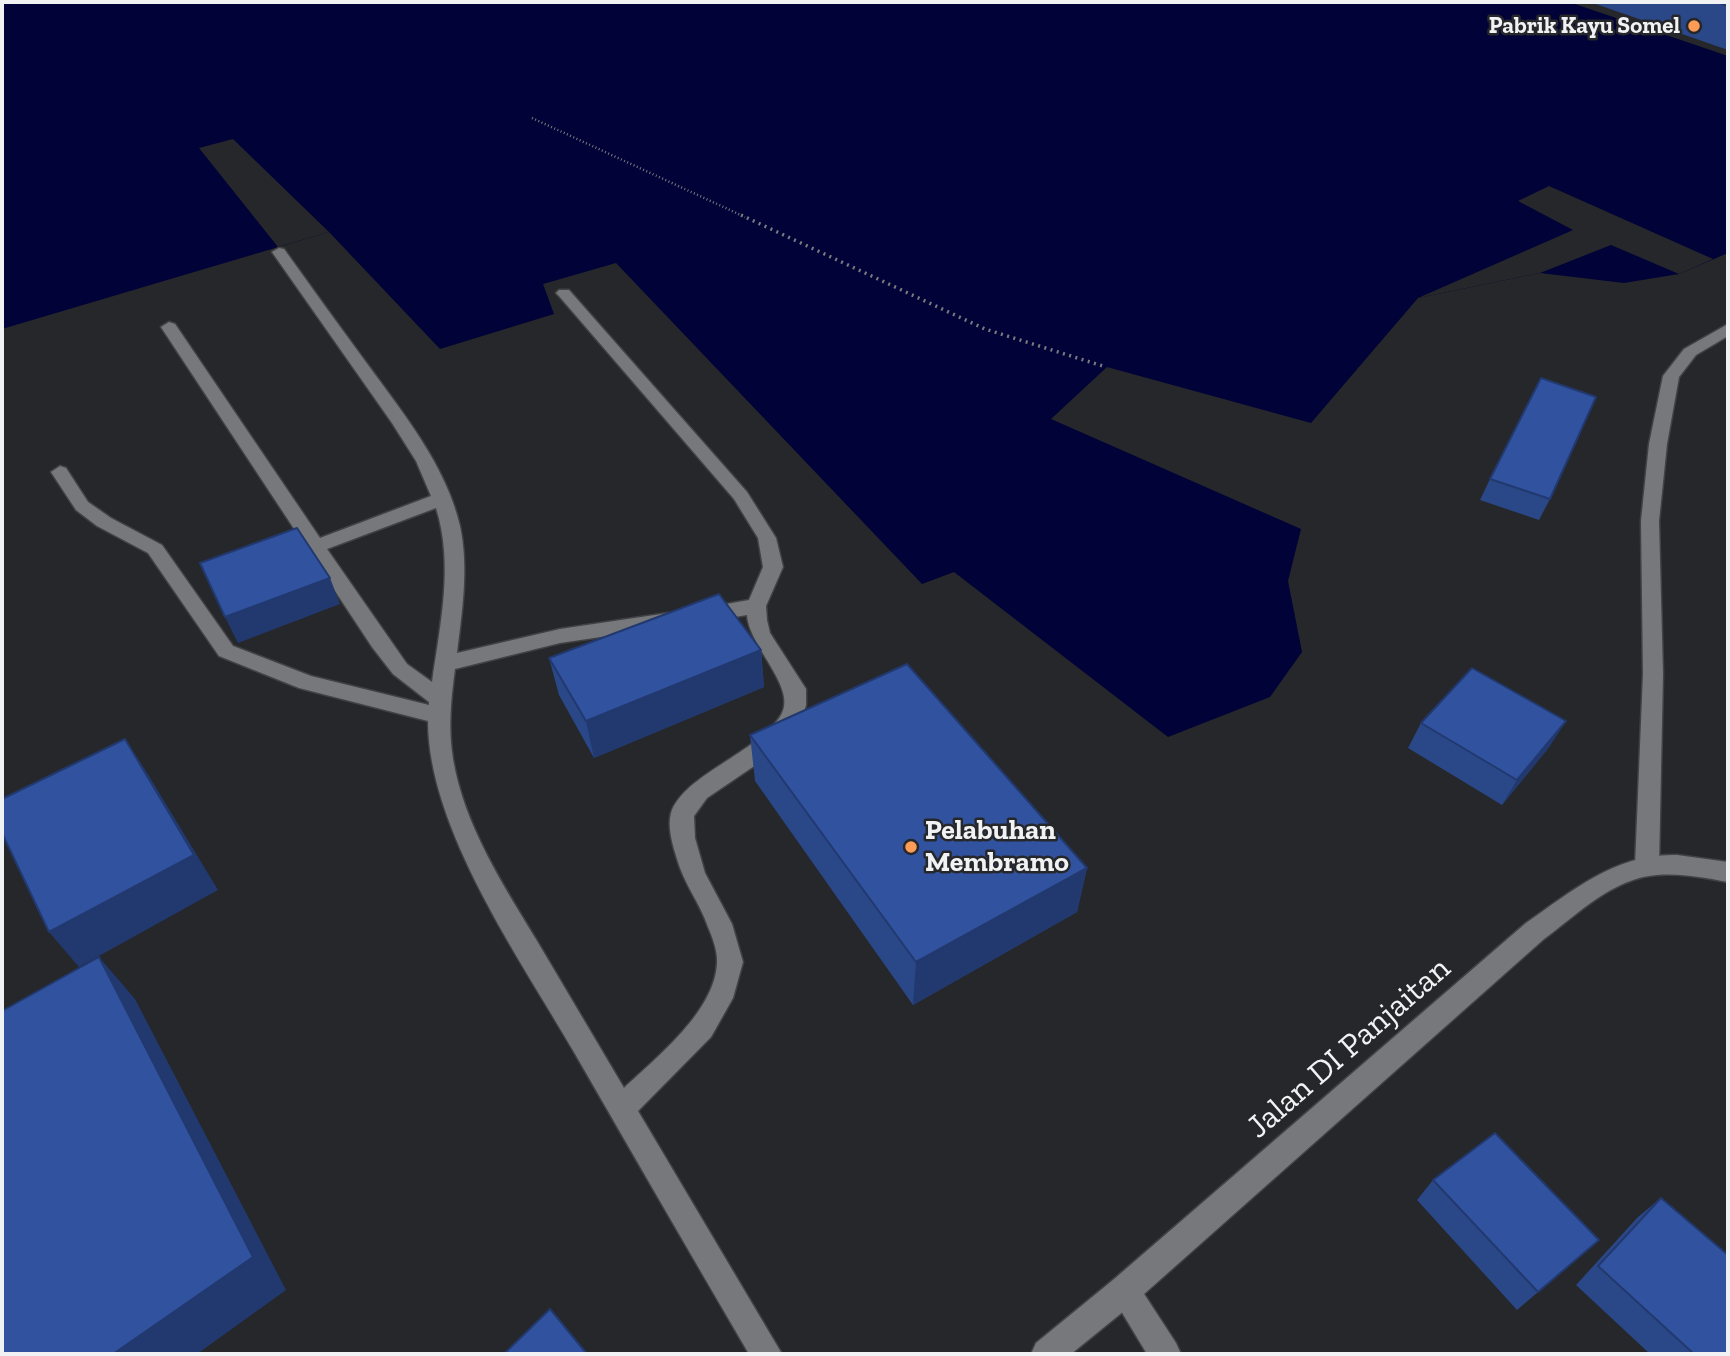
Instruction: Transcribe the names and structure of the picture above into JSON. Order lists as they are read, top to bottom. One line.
{"streets":{"street":["Jalan DI Panjaitan"]},"places":["Pabrik Kayu Somel","Pelabuhan Membramo"]}
